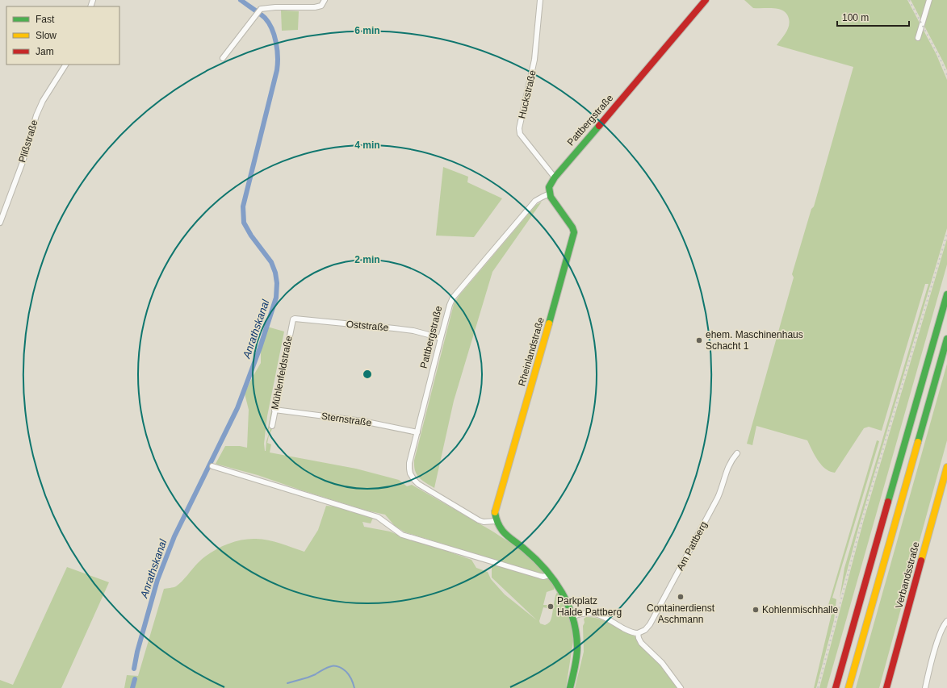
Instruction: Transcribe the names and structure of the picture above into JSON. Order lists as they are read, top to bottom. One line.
{"streets":{"main road":["Pattbergstraße","Rheinlandstraße","Verbandsstraße"],"street":["Huckstraße","Plißstraße","Oststraße","Mühlenfeldstraße","Sternstraße","Am Pattberg"]},"crossings":[["Huckstraße","Pattbergstraße"],["Pattbergstraße","Oststraße"],["Pattbergstraße","Rheinlandstraße"],["Pattbergstraße","Sternstraße"],["Oststraße","Mühlenfeldstraße"],["Mühlenfeldstraße","Sternstraße"]],"water":["Anrathskanal"],"places":["ehem. Maschinenhaus Schacht 1","Containerdienst Aschmann","Parkplatz Halde Pattberg","Kohlenmischhalle"],"legend":["Fast","Slow","Jam"],"scale_bar":"100 m","rings":["6 min","4 min","2 min"]}
